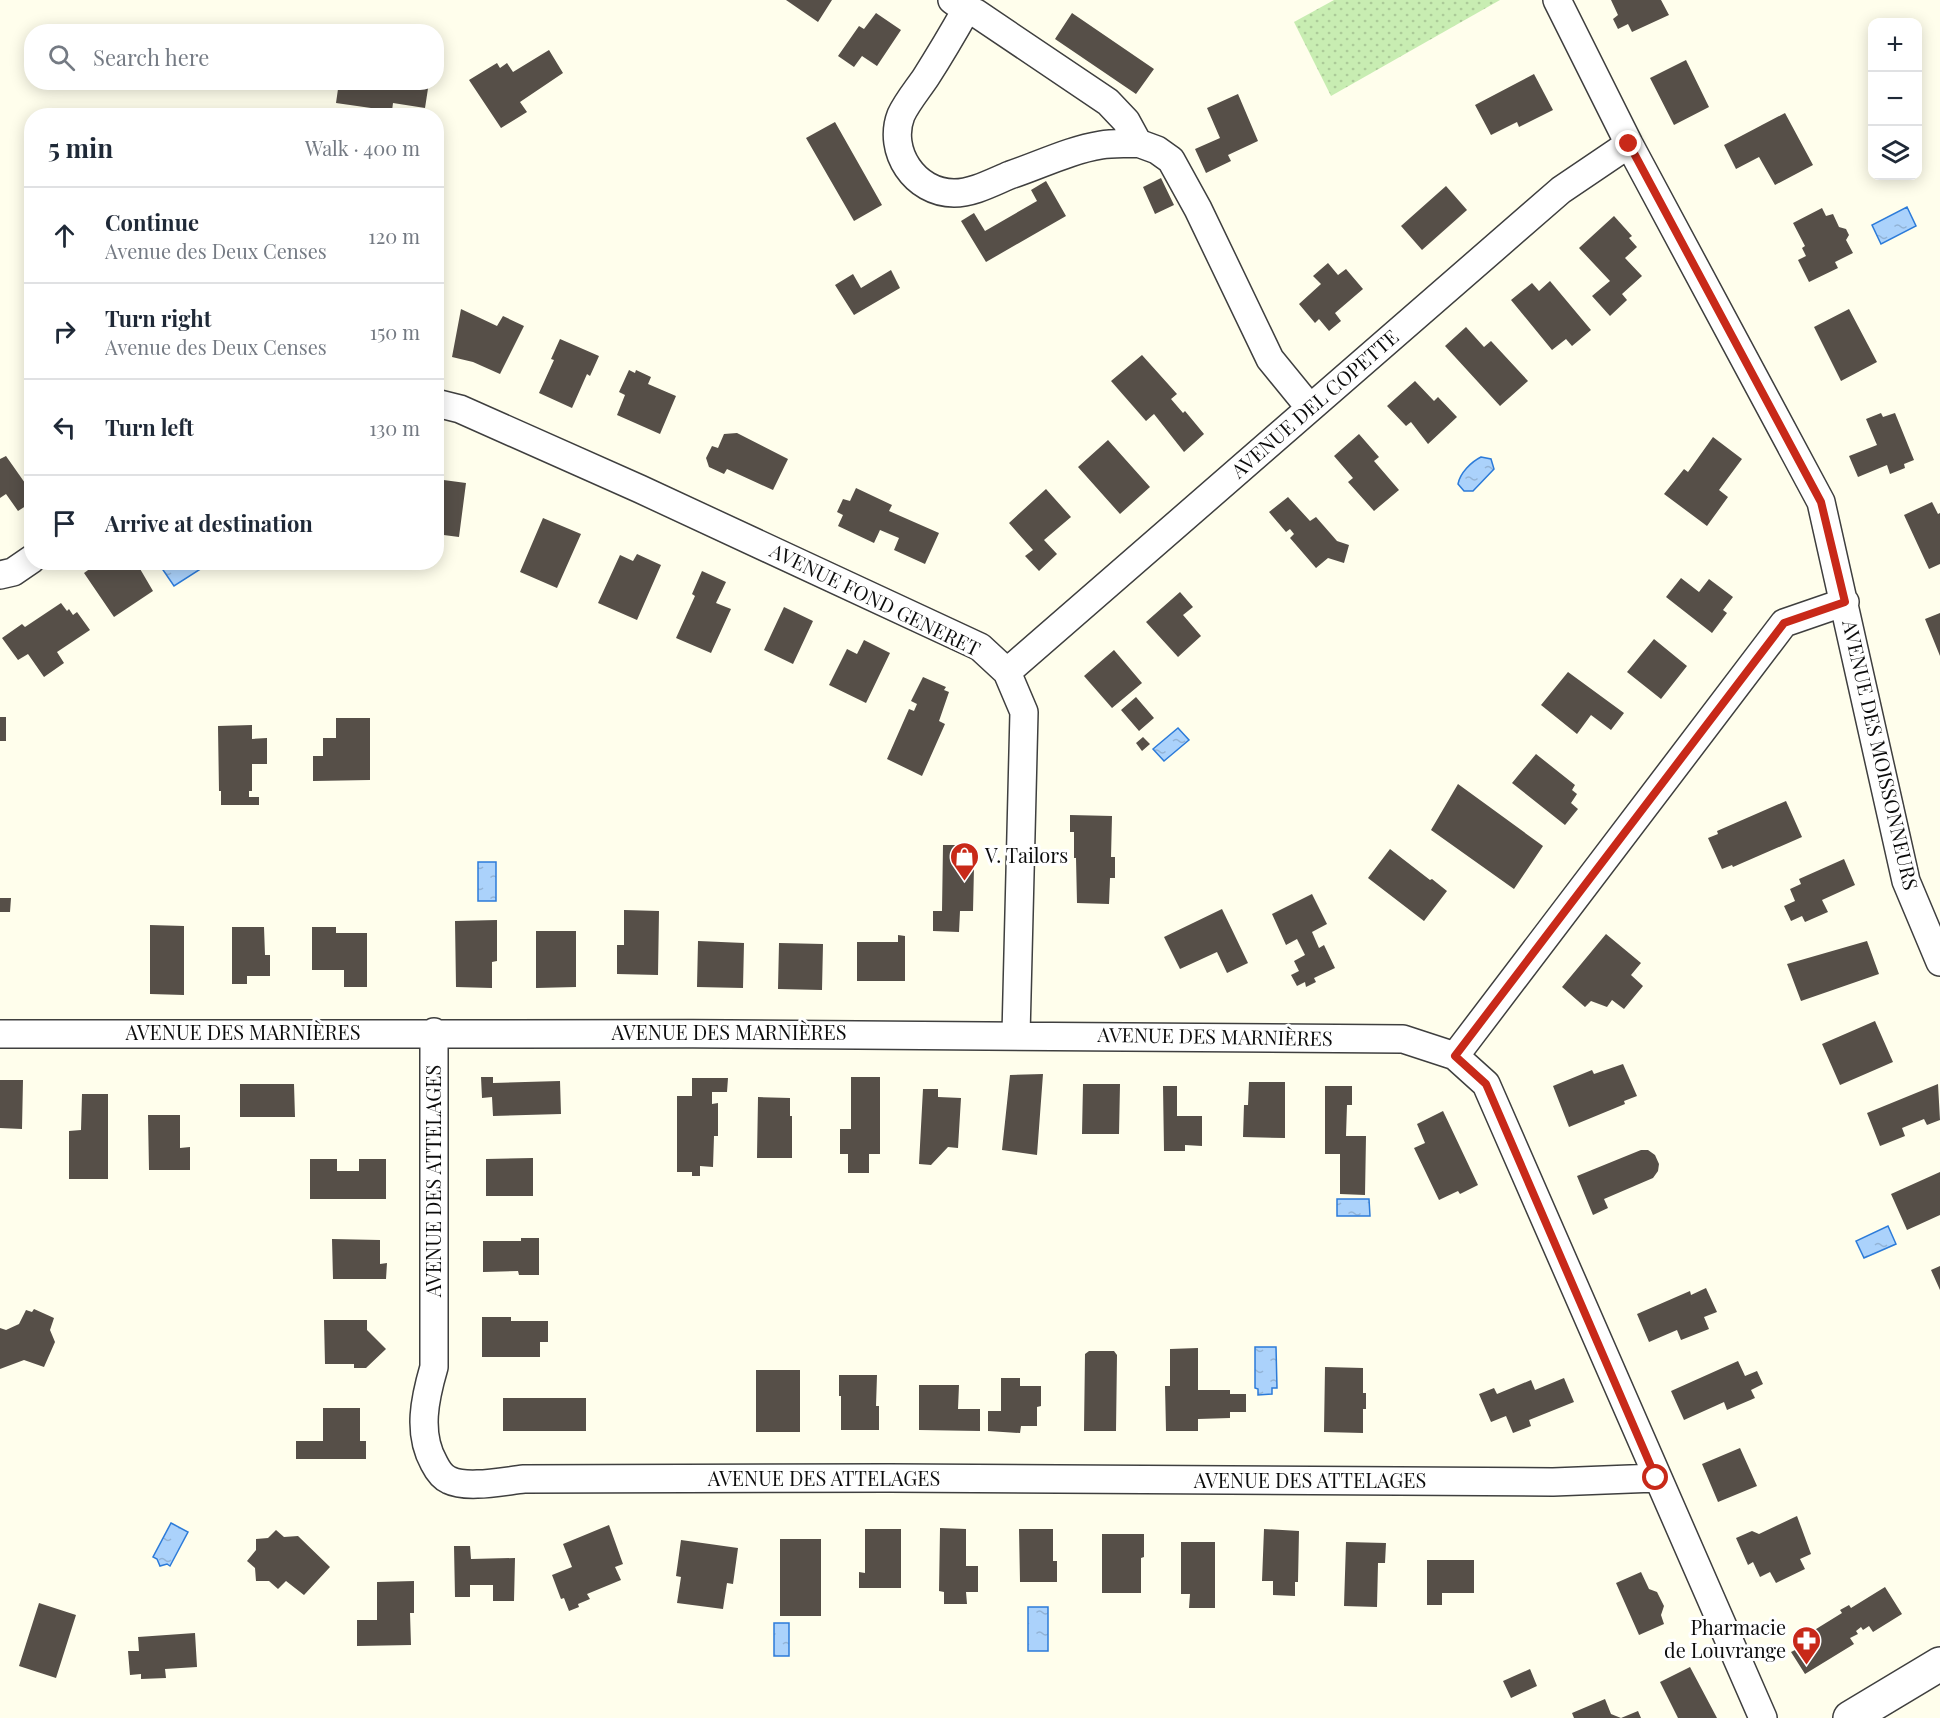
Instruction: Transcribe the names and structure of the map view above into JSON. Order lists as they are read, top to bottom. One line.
{"streets":{"street":["AVENUE DEL COPETTE","AVENUE FOND GENERET","AVENUE DES MOISSONNEURS","AVENUE DES MARNIÈRES","AVENUE DES ATTELAGES"]},"crossings":[["AVENUE DEL COPETTE","AVENUE FOND GENERET"],["AVENUE DEL COPETTE","AVENUE DES MOISSONNEURS"],["AVENUE FOND GENERET","AVENUE DES MARNIÈRES"],["AVENUE DES MARNIÈRES","AVENUE DES ATTELAGES"]],"places":{"shop":["V. Tailors"],"pharmacy":["Pharmacie de Louvrange"]},"page":{"map_buttons":["+","−"],"search":"Search here","heading":["5 min","Walk · 400 m"],"list":[["Continue","Avenue des Deux Censes","120 m"],["Turn right","Avenue des Deux Censes","150 m"],["Turn left","130 m"],"Arrive at destination"]}}
